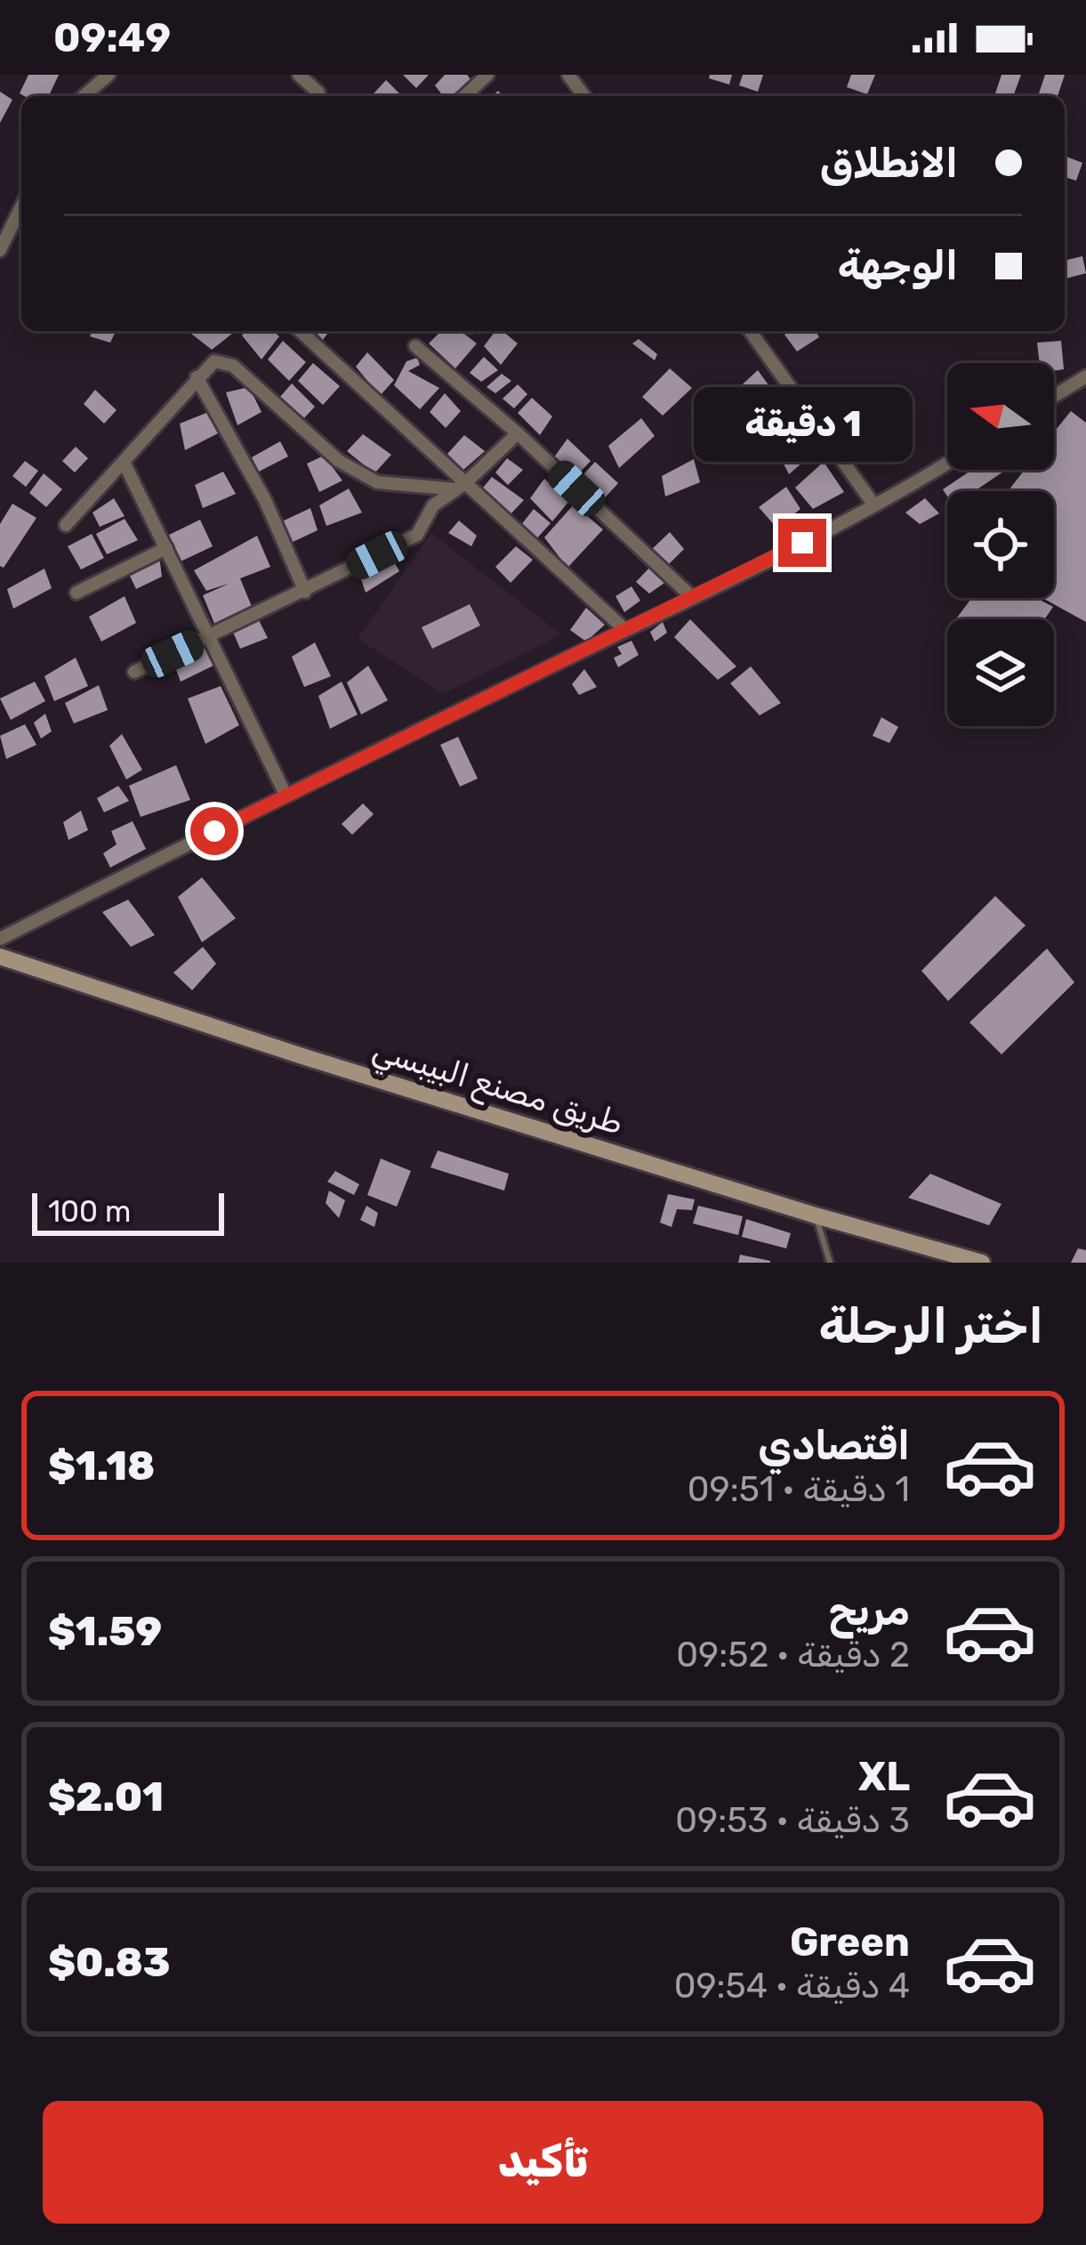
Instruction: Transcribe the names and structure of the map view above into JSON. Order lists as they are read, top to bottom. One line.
{"streets":{"main road":["طريق مصنع البيبسي"]},"scale_bar":"100 m","north":"left","page":{"status":"09:49","banner":["الانطلاق","الوجهة"],"bubble":"1 دقيقة","scale":"100 m","heading":"اختر الرحلة","list":[{"name":"اقتصادي","note":"1 دقيقة · 09:51","value":"$1.18"},{"name":"مريح","note":"2 دقيقة · 09:52","value":"$1.59"},{"name":"XL","note":"3 دقيقة · 09:53","value":"$2.01"},{"name":"Green","note":"4 دقيقة · 09:54","value":"$0.83"}],"buttons":"تأكيد"}}
